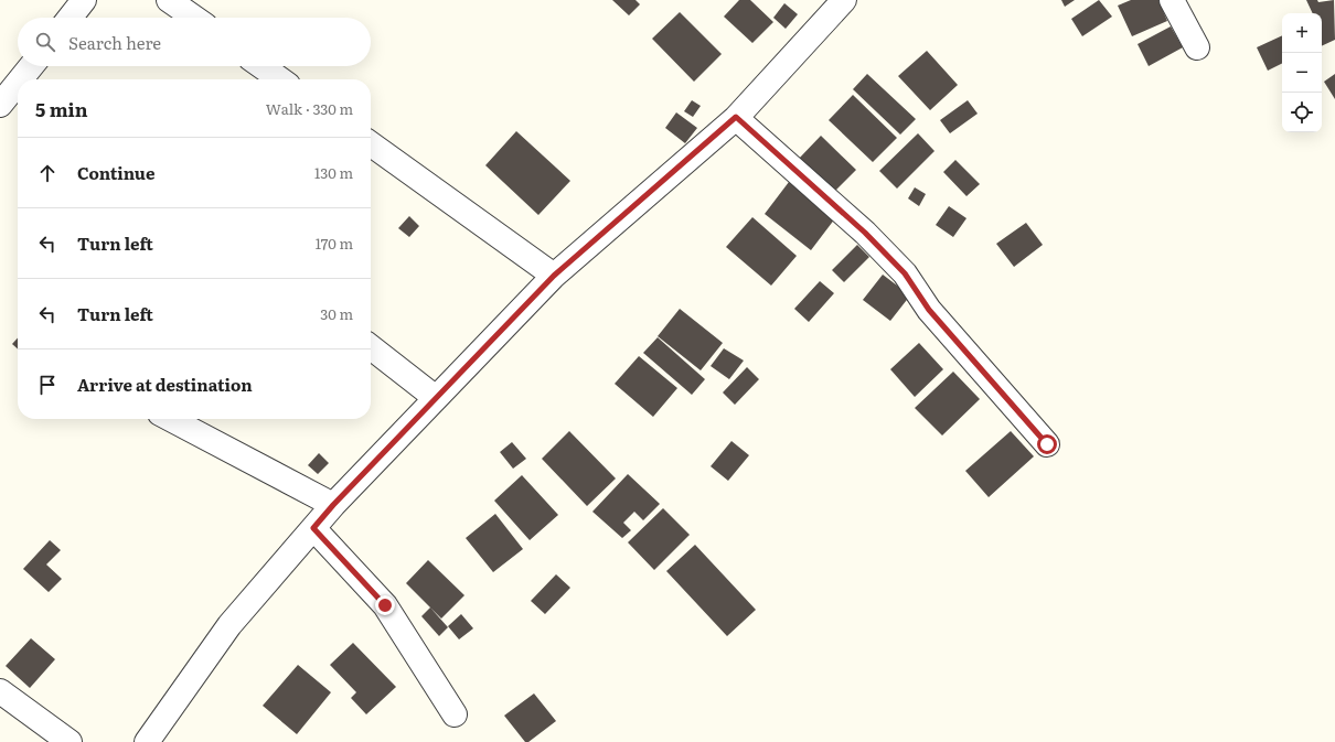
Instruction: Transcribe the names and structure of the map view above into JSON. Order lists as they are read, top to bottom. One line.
{"page":{"map_buttons":["+","−"],"search":"Search here","heading":["5 min","Walk · 330 m"],"list":[["Continue","130 m"],["Turn left","170 m"],["Turn left","30 m"],"Arrive at destination"]}}
